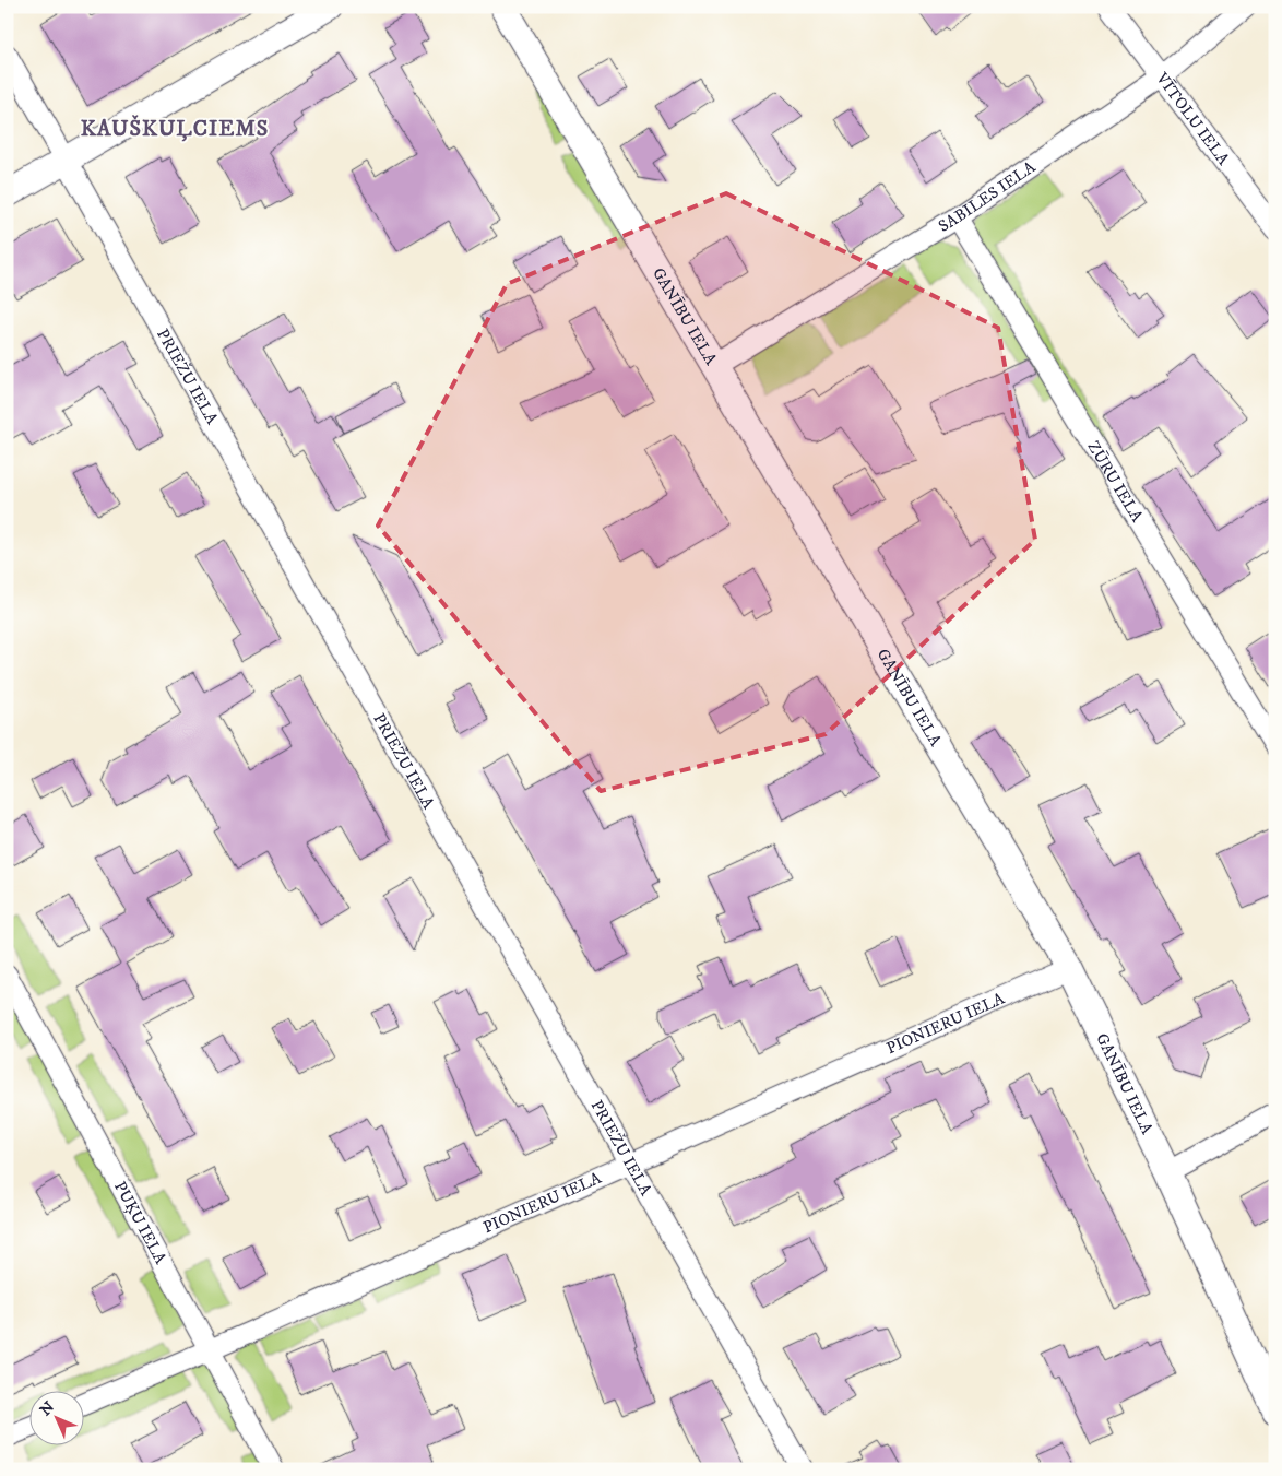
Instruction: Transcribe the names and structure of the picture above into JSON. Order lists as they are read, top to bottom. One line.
{"streets":{"street":["VĪTOLU IELA","SABILES IELA","GANĪBU IELA","PRIEŽU IELA","ZŪRU IELA","PIONIERU IELA","PUĶU IELA"]},"crossings":[["VĪTOLU IELA","SABILES IELA"],["SABILES IELA","GANĪBU IELA"],["SABILES IELA","ZŪRU IELA"],["GANĪBU IELA","PIONIERU IELA"],["PRIEŽU IELA","PIONIERU IELA"],["PIONIERU IELA","PUĶU IELA"]],"districts":["KAUŠKUĻCIEMS"],"north":"top left"}
